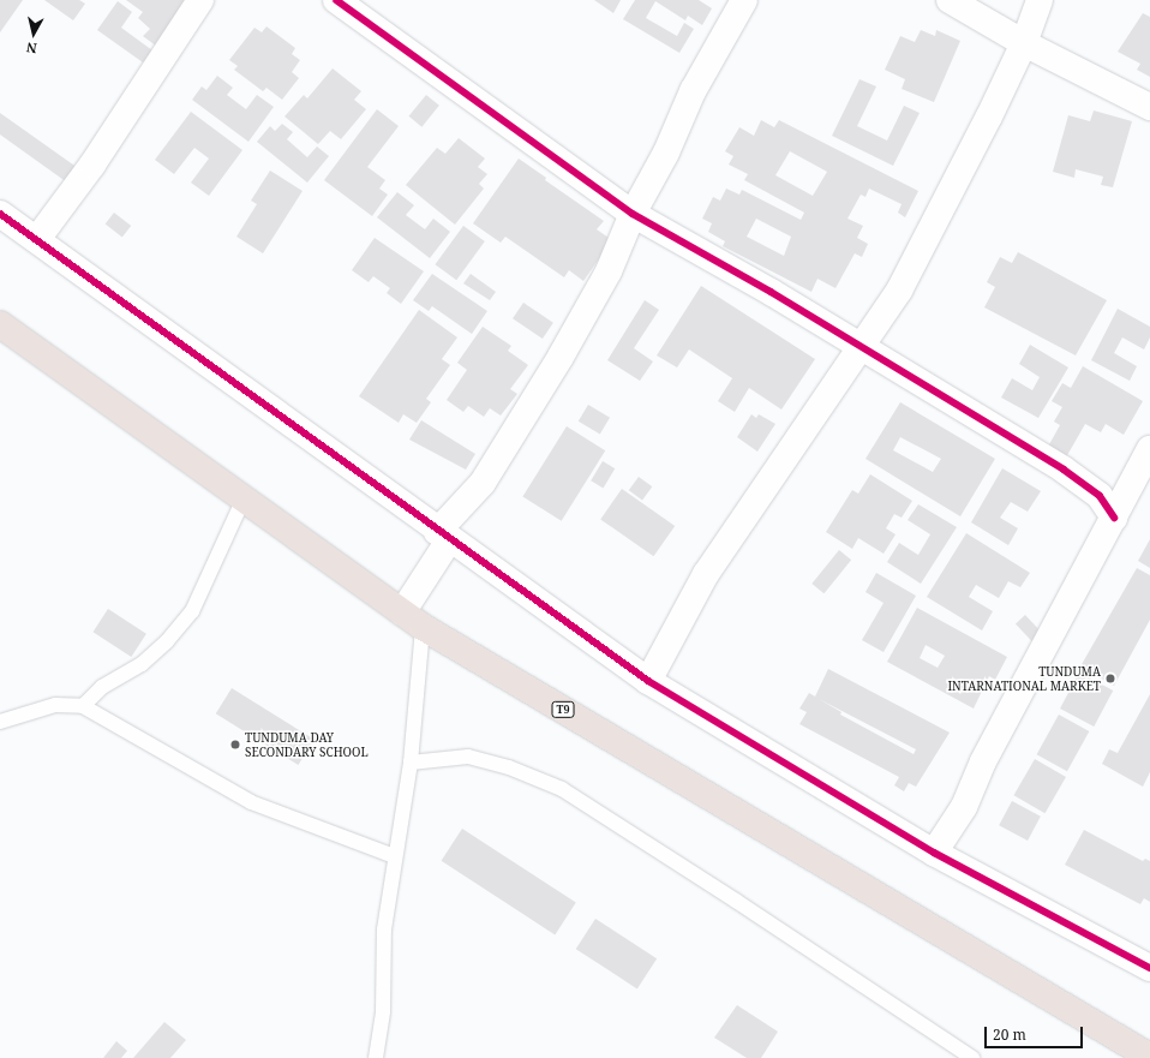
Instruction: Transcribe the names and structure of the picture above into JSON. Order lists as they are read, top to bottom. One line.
{"streets":{"highway":["T9"]},"places":["TUNDUMA INTARNATIONAL MARKET","TUNDUMA DAY SECONDARY SCHOOL"],"scale_bar":"20 m","north":"bottom"}
